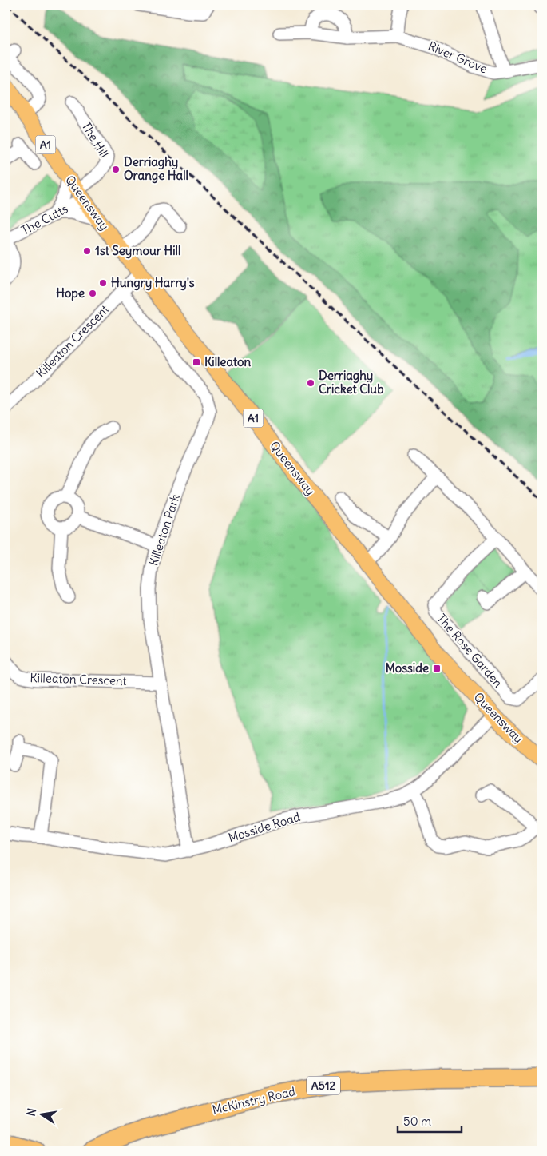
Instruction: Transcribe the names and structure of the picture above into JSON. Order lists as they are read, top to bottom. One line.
{"streets":{"highway":["A512","McKinstry Road"],"main road":["A1","Queensway"],"street":["River Grove","The Hill","The Cutts","Killeaton Crescent","Killeaton Park","The Rose Garden","Mosside Road"]},"crossings":[["The Hill","Queensway"],["The Hill","The Cutts"],["Queensway","The Cutts"],["Queensway","Killeaton Crescent"],["Queensway","Mosside Road"],["Killeaton Crescent","Killeaton Park"],["Killeaton Park","Mosside Road"]],"places":{"other":["Derriaghy Orange Hall","1st Seymour Hill","Hungry Harry's","Hope","Derriaghy Cricket Club"],"transit":["Killeaton","Mosside"]},"scale_bar":"50 m","north":"left"}
